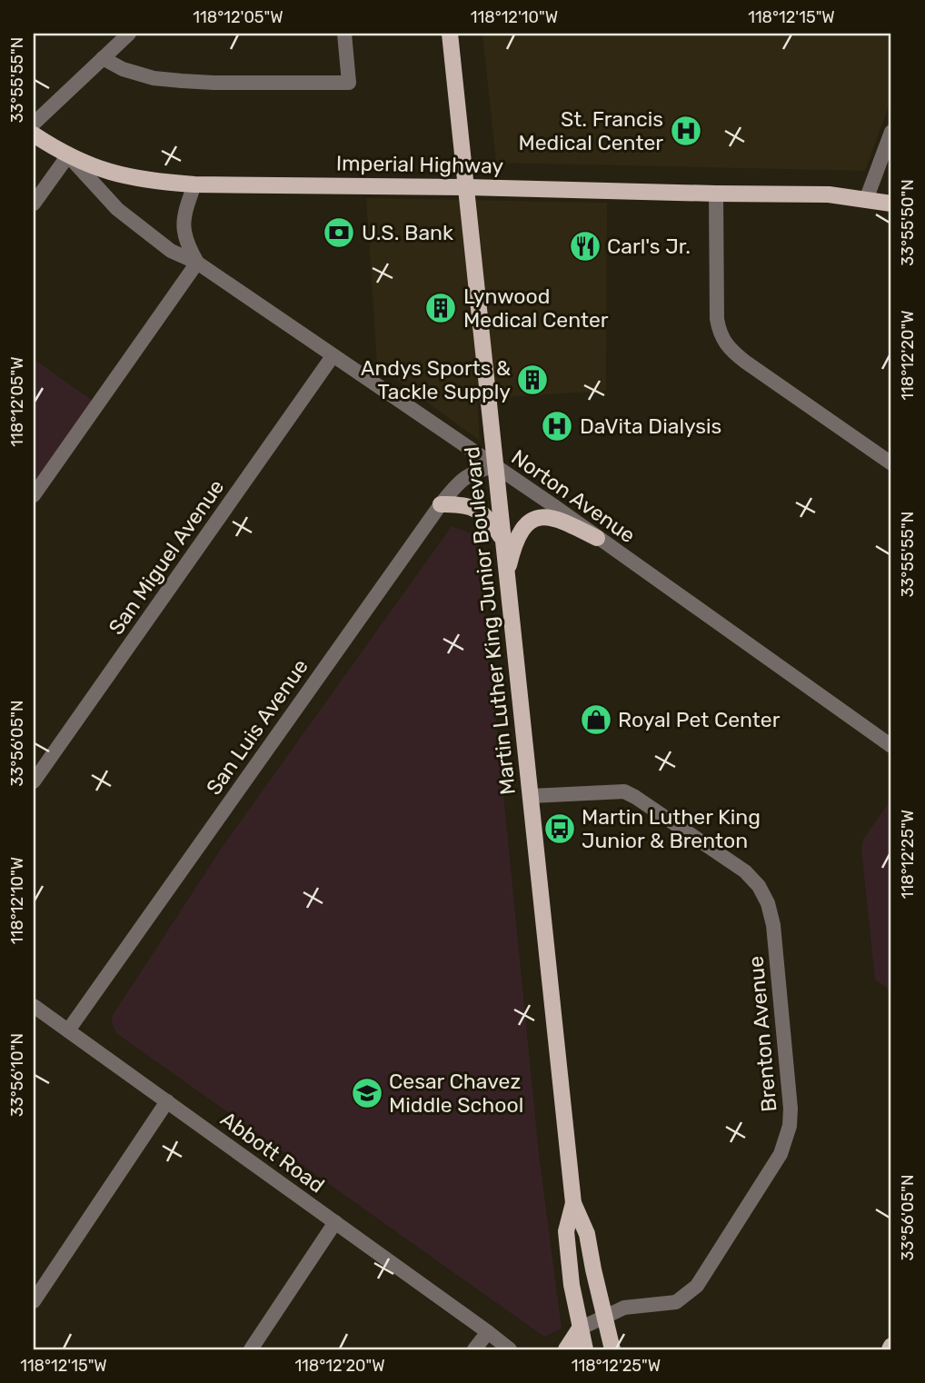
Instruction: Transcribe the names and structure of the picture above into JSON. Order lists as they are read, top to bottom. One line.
{"streets":{"main road":["Imperial Highway","Martin Luther King Junior Boulevard"],"street":["Norton Avenue","San Miguel Avenue","San Luis Avenue","Brenton Avenue","Abbott Road"]},"crossings":[["Imperial Highway","Norton Avenue"],["Imperial Highway","Martin Luther King Junior Boulevard"],["Norton Avenue","San Miguel Avenue"],["Norton Avenue","Martin Luther King Junior Boulevard"],["Norton Avenue","San Luis Avenue"],["Martin Luther King Junior Boulevard","San Luis Avenue"],["Martin Luther King Junior Boulevard","Brenton Avenue"],["San Luis Avenue","Abbott Road"]],"places":{"hospital":["St. Francis Medical Center","DaVita Dialysis"],"bank":["U.S. Bank"],"restaurant":["Carl's Jr."],"building":["Lynwood Medical Center","Andys Sports & Tackle Supply"],"shop":["Royal Pet Center"],"bus stop":["Martin Luther King Junior & Brenton"],"school or university":["Cesar Chavez Middle School"]},"coordinates":["118°12'05\"W","118°12'10\"W","118°12'15\"W","33°55'55\"N","33°55'50\"N","118°12'20\"W","33°56'05\"N","118°12'25\"W","33°56'10\"N"]}
